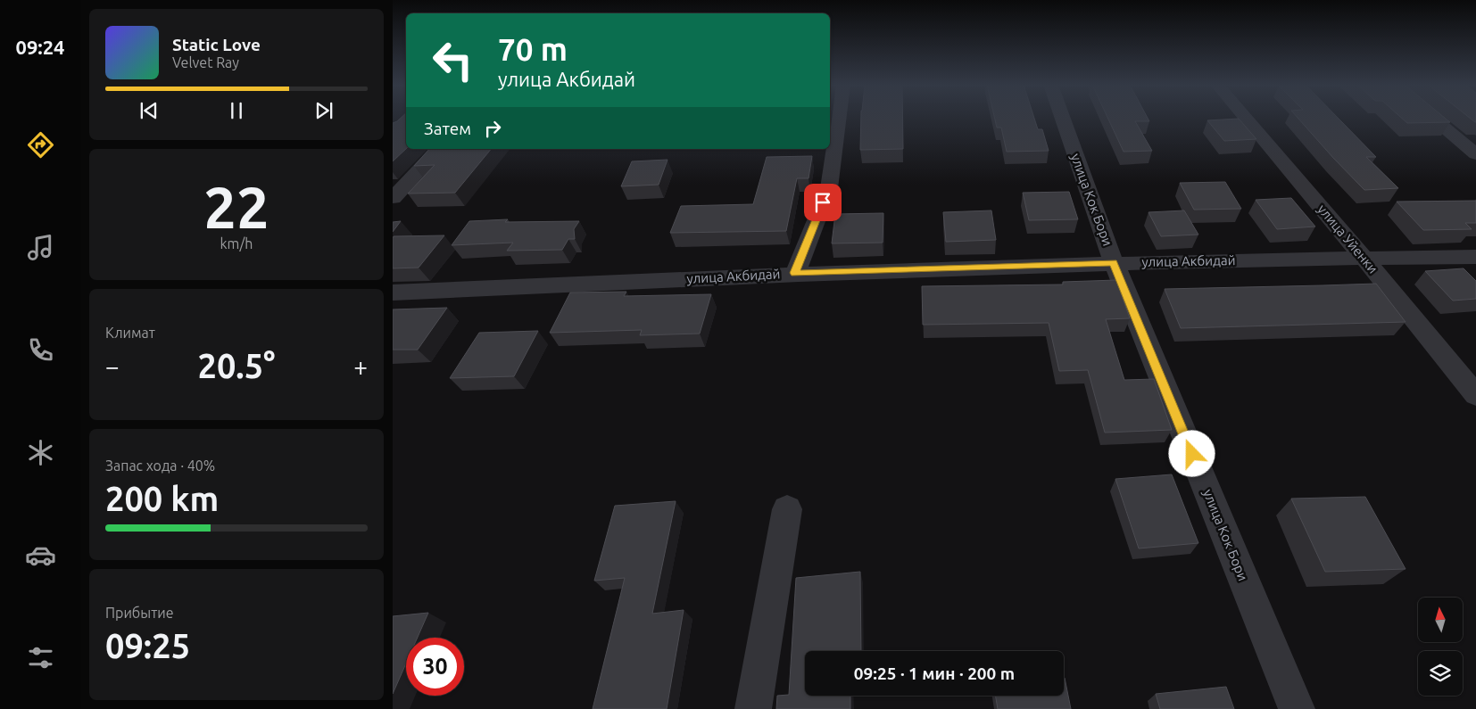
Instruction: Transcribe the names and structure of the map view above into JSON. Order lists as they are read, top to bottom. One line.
{"streets":{"street":["улица Кок Бори","улица Уйенки","улица Акбидай"]},"crossings":[["улица Кок Бори","улица Акбидай"],["улица Уйенки","улица Акбидай"]],"north":"top","page":{"tabs":"09:24","turn":["70 m","улица Акбидай"],"song":["Static Love","Velvet Ray"],"then":"Затем","tile":[["22","km/h"],"Климат",["Запас хода · 40%","200 km"],["Прибытие","09:25"]],"heat":["−","20.5°","+"],"limit":"30","trip":"09:25 · 1 мин · 200 m"}}
